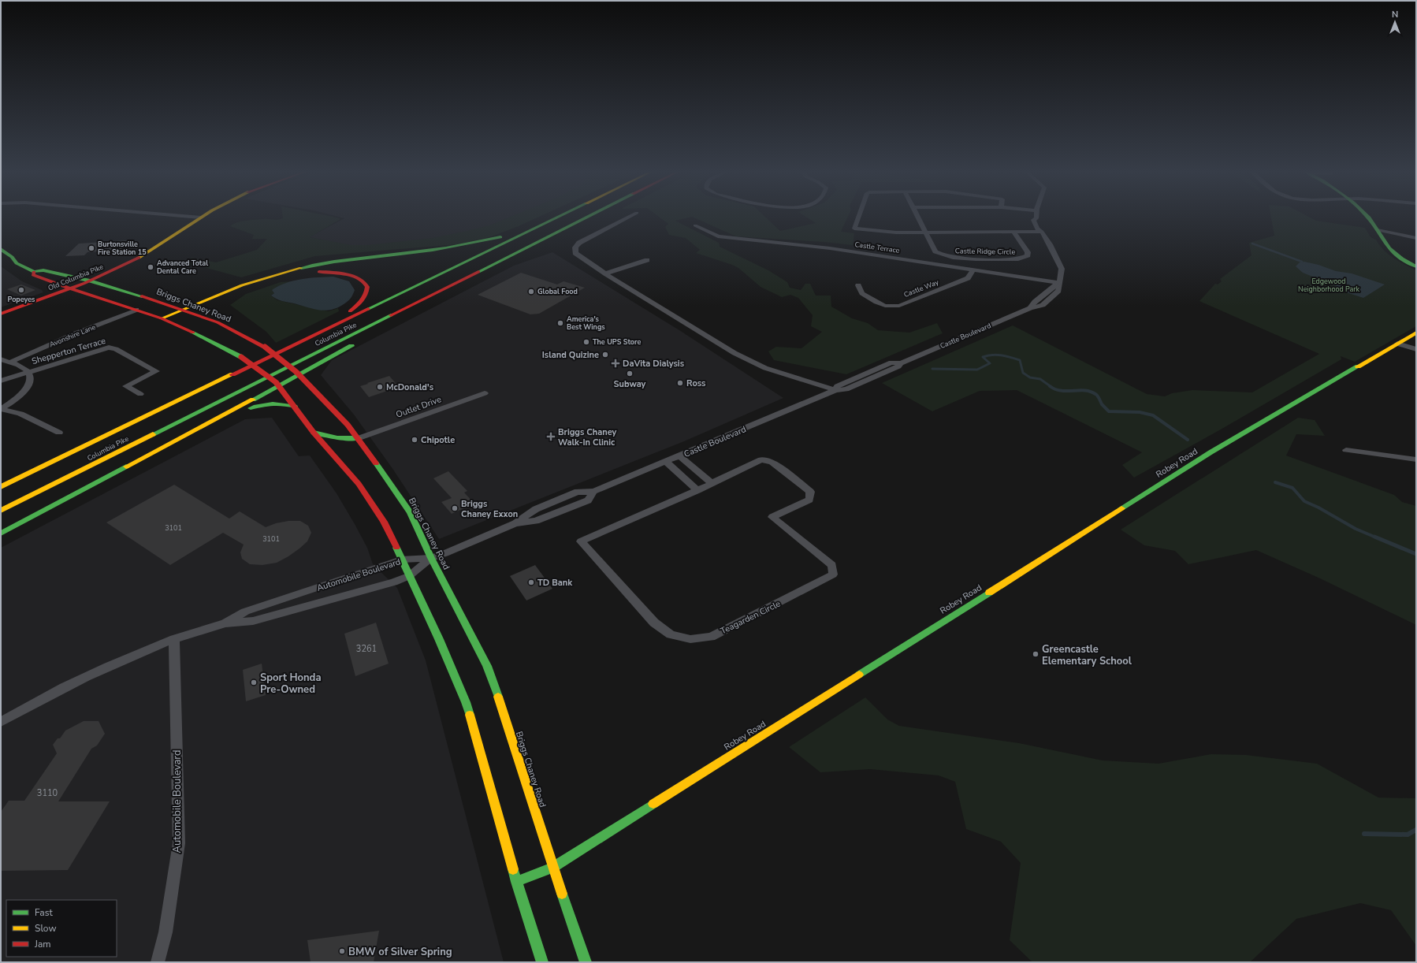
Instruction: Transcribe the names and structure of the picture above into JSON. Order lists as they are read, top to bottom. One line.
{"streets":{"main road":["Old Columbia Pike","Briggs Chaney Road","Columbia Pike","Robey Road"],"street":["Castle Terrace","Castle Ridge Circle","Castle Way","Avonshire Lane","Castle Boulevard","Shepperton Terrace","Outlet Drive","Automobile Boulevard","Teagarden Circle"]},"crossings":[["Castle Terrace","Castle Way"],["Castle Terrace","Castle Boulevard"],["Old Columbia Pike","Briggs Chaney Road"],["Briggs Chaney Road","Avonshire Lane"],["Briggs Chaney Road","Castle Boulevard"],["Briggs Chaney Road","Outlet Drive"],["Briggs Chaney Road","Robey Road"],["Briggs Chaney Road","Automobile Boulevard"],["Castle Boulevard","Automobile Boulevard"]],"parks":["Edgewood Neighborhood Park"],"places":{"other":["Burtonsville Fire Station 15","Advanced Total Dental Care","Popeyes","Global Food","America's Best Wings","The UPS Store","Island Quizine","Subway","Ross","McDonald's","Chipotle","Briggs Chaney Exxon","TD Bank","Greencastle Elementary School","Sport Honda Pre-Owned","BMW of Silver Spring"],"health":["DaVita Dialysis","Briggs Chaney Walk-In Clinic"]},"house_numbers":["3101","3101","3261","3110"],"legend":["Fast","Slow","Jam"],"north":"top"}
